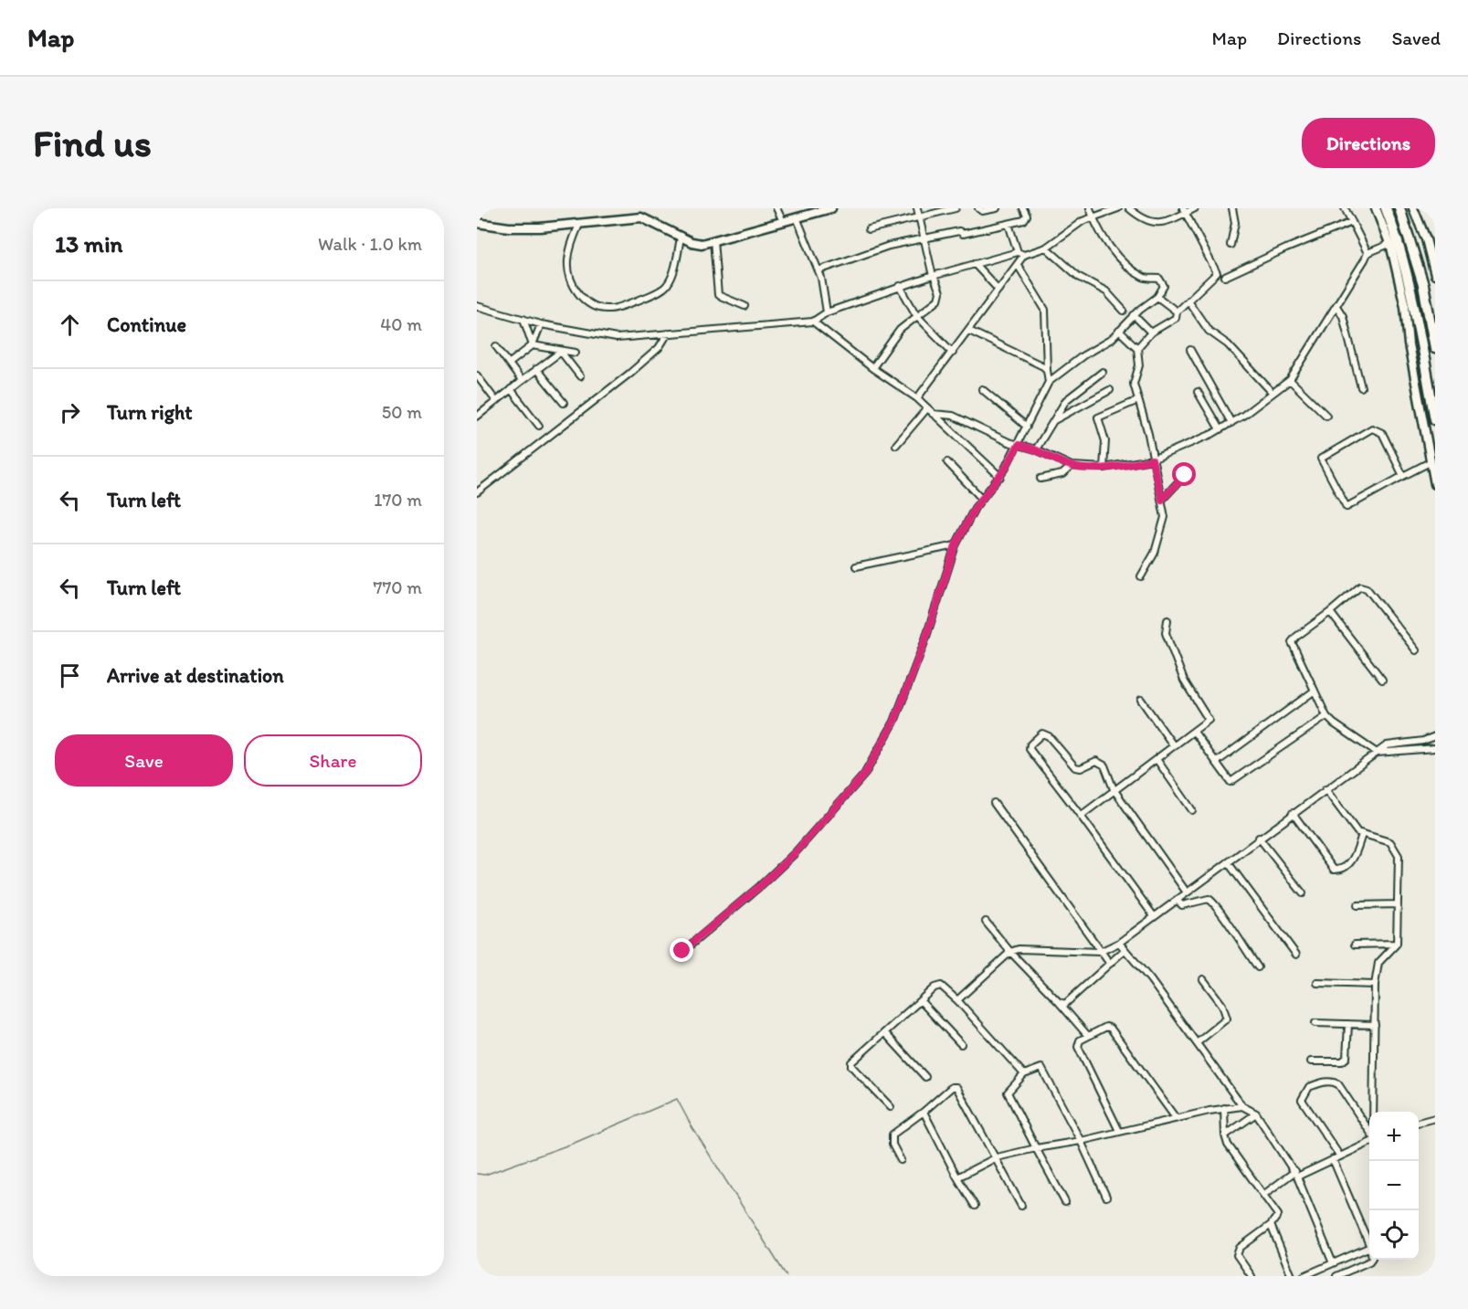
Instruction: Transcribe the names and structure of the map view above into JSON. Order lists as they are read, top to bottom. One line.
{"page":{"header":"Map","nav":["Map","Directions","Saved"],"buttons":["Directions",["Save","Share"]],"title":"Find us","heading":["13 min","Walk · 1.0 km"],"list":[["Continue","40 m"],["Turn right","50 m"],["Turn left","170 m"],["Turn left","770 m"],"Arrive at destination"],"map_buttons":["+","−"]}}
